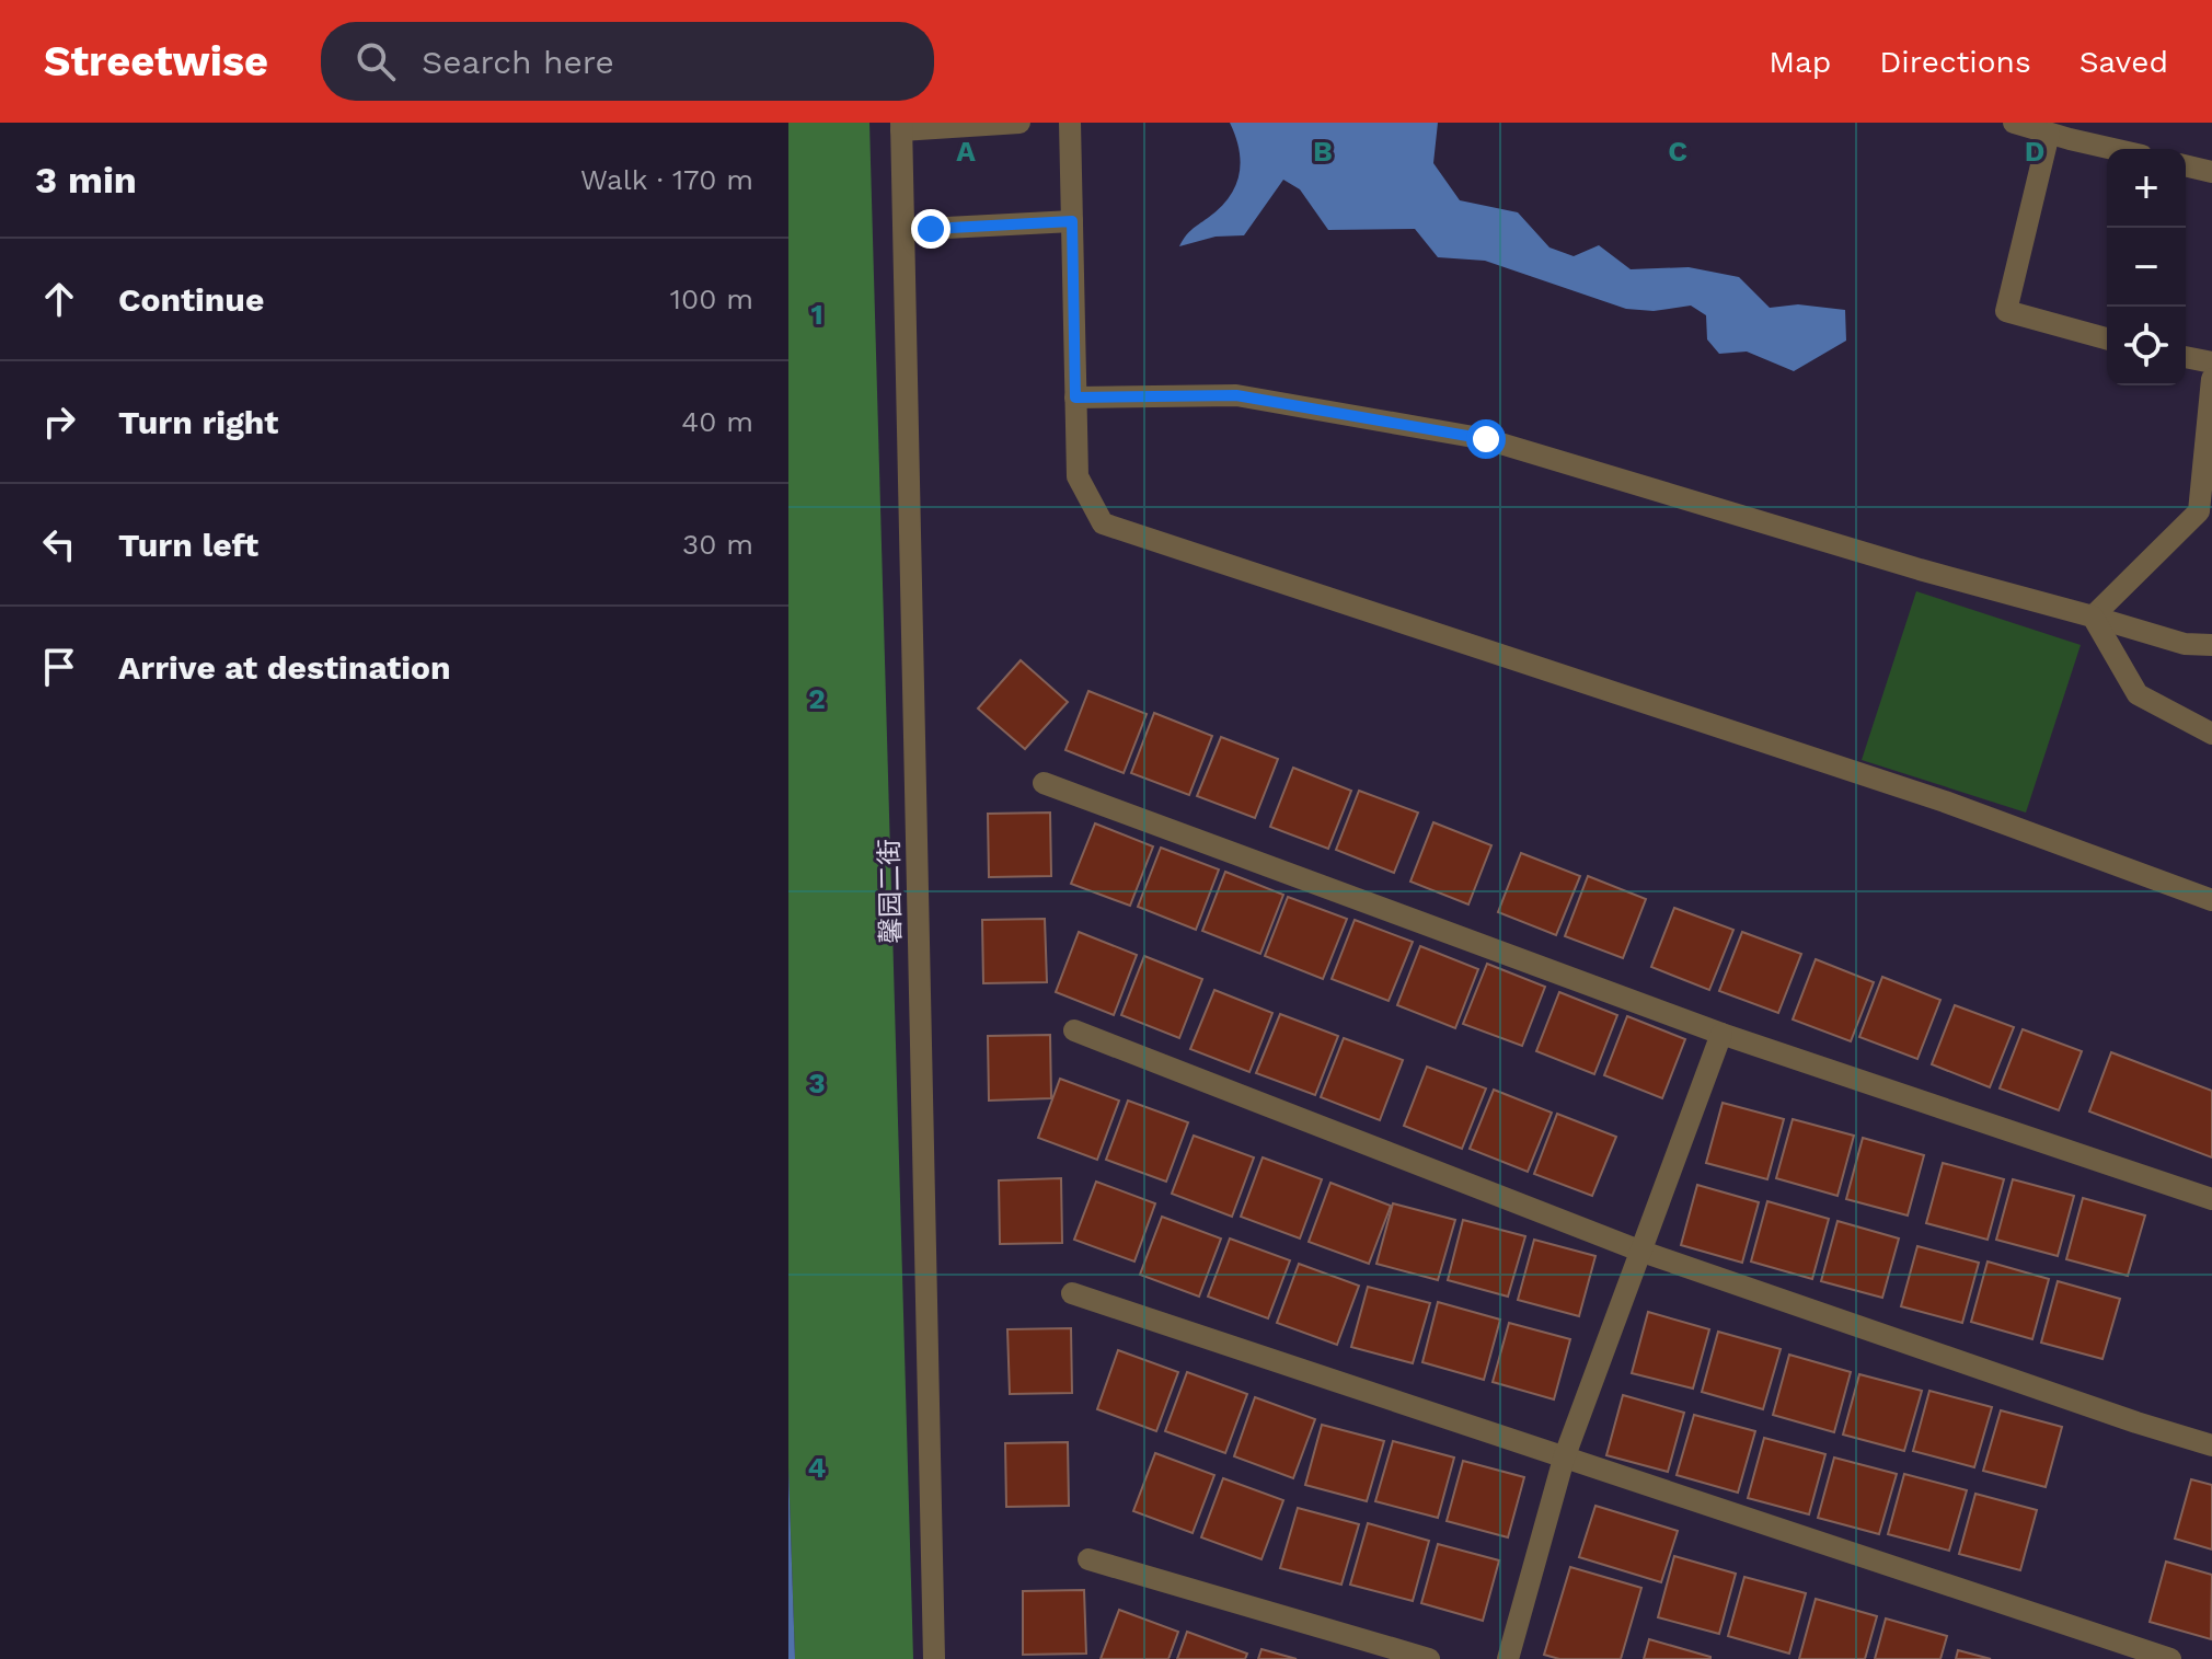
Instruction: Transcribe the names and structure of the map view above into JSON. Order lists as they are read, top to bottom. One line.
{"streets":{"street":["馨园二街"]},"page":{"header":"Streetwise","search":"Search here","nav":["Map","Directions","Saved"],"heading":["3 min","Walk · 170 m"],"map_buttons":["+","−"],"list":[["Continue","100 m"],["Turn right","40 m"],["Turn left","30 m"],"Arrive at destination"]},"grid":{"columns":["A","B","C","D"],"rows":["1","2","3","4"]}}
